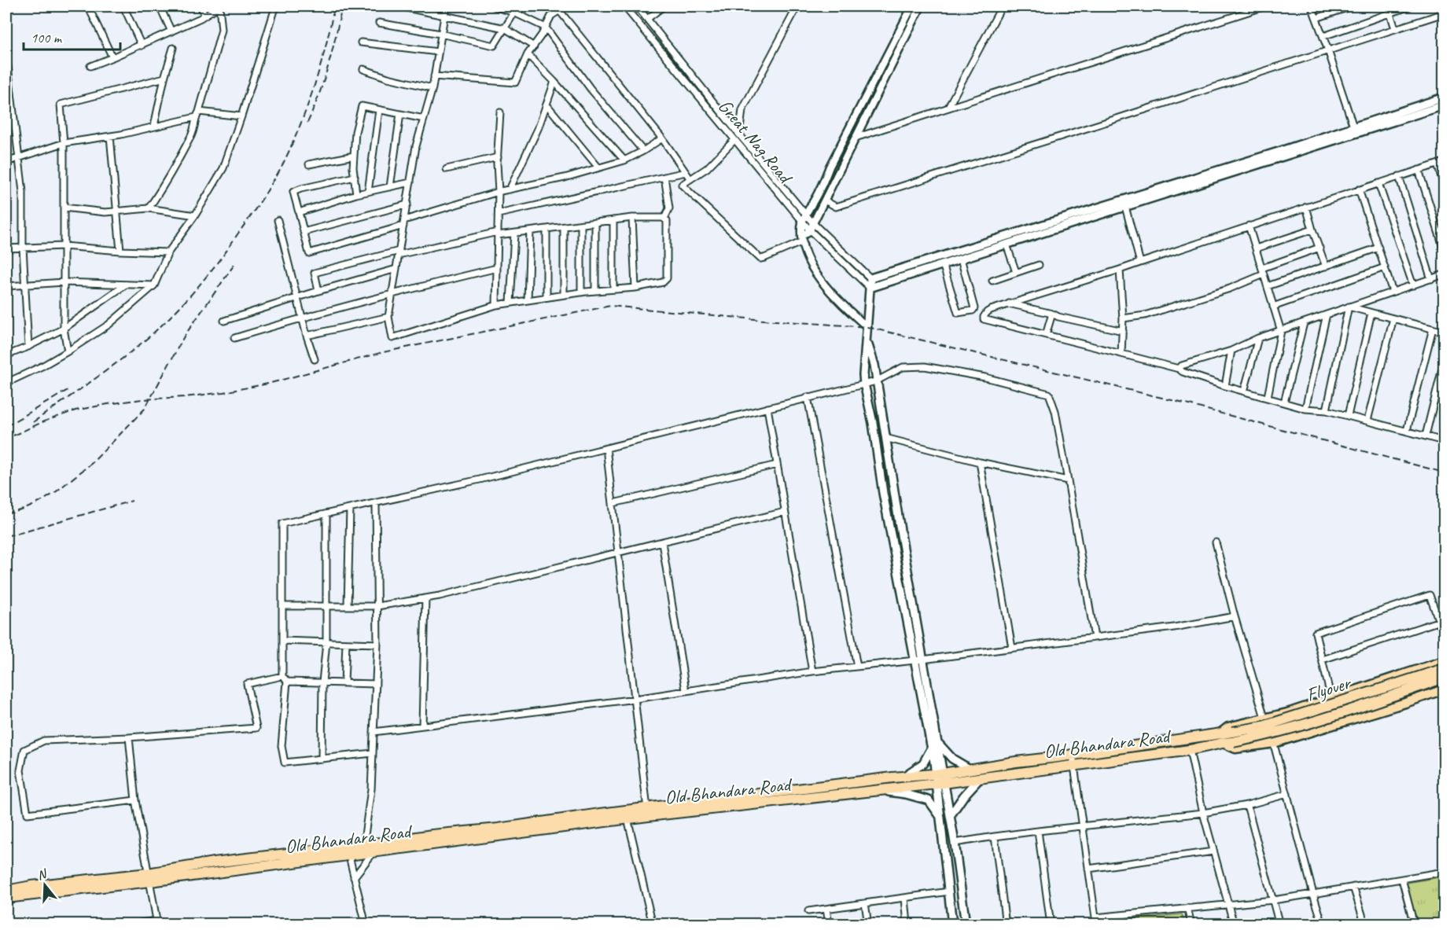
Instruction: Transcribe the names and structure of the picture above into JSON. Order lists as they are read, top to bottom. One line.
{"streets":{"highway":["Flyover","Old Bhandara Road"],"street":["Great Nag Road"]},"crossings":[["Flyover","Old Bhandara Road"]],"scale_bar":"100 m","north":"top"}
